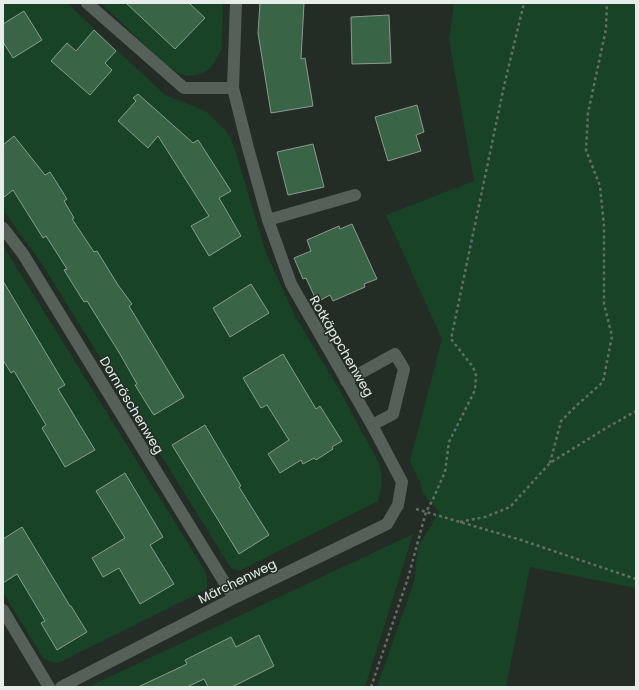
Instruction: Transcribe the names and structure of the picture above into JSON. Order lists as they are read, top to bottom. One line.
{"streets":{"street":["Rotkäppchenweg","Dornröschenweg","Märchenweg"]},"crossings":[["Rotkäppchenweg","Märchenweg"],["Dornröschenweg","Märchenweg"]]}
